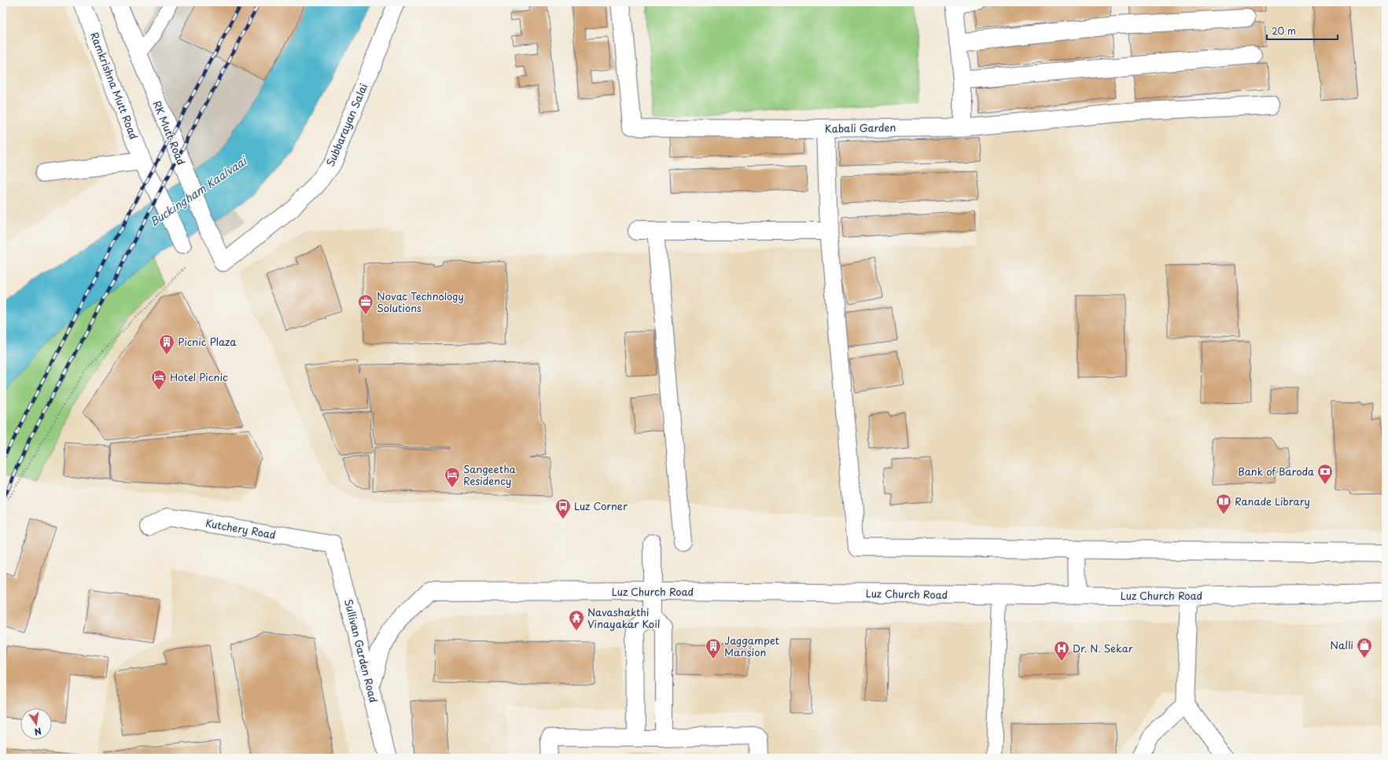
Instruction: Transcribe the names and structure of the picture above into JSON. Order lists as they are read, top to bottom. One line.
{"streets":{"street":["Ramkrishna Mutt Road","Subbarayan Salai","Kabali Garden","RK Mutt Road","Kutchery Road","Luz Church Road","Sullivan Garden Road"]},"crossings":[["Subbarayan Salai","RK Mutt Road"],["Kutchery Road","Sullivan Garden Road"],["Luz Church Road","Sullivan Garden Road"]],"water":["Buckingham Kaalvaai"],"places":{"office":["Novac Technology Solutions"],"building":["Picnic Plaza","Jaggampet Mansion"],"hotel":["Hotel Picnic","Sangeetha Residency"],"bank":["Bank of Baroda"],"library":["Ranade Library"],"bus stop":["Luz Corner"],"temple":["Navashakthi Vinayakar Koil"],"shop":["Nalli"],"hospital":["Dr. N. Sekar"]},"scale_bar":"20 m","north":"bottom"}
